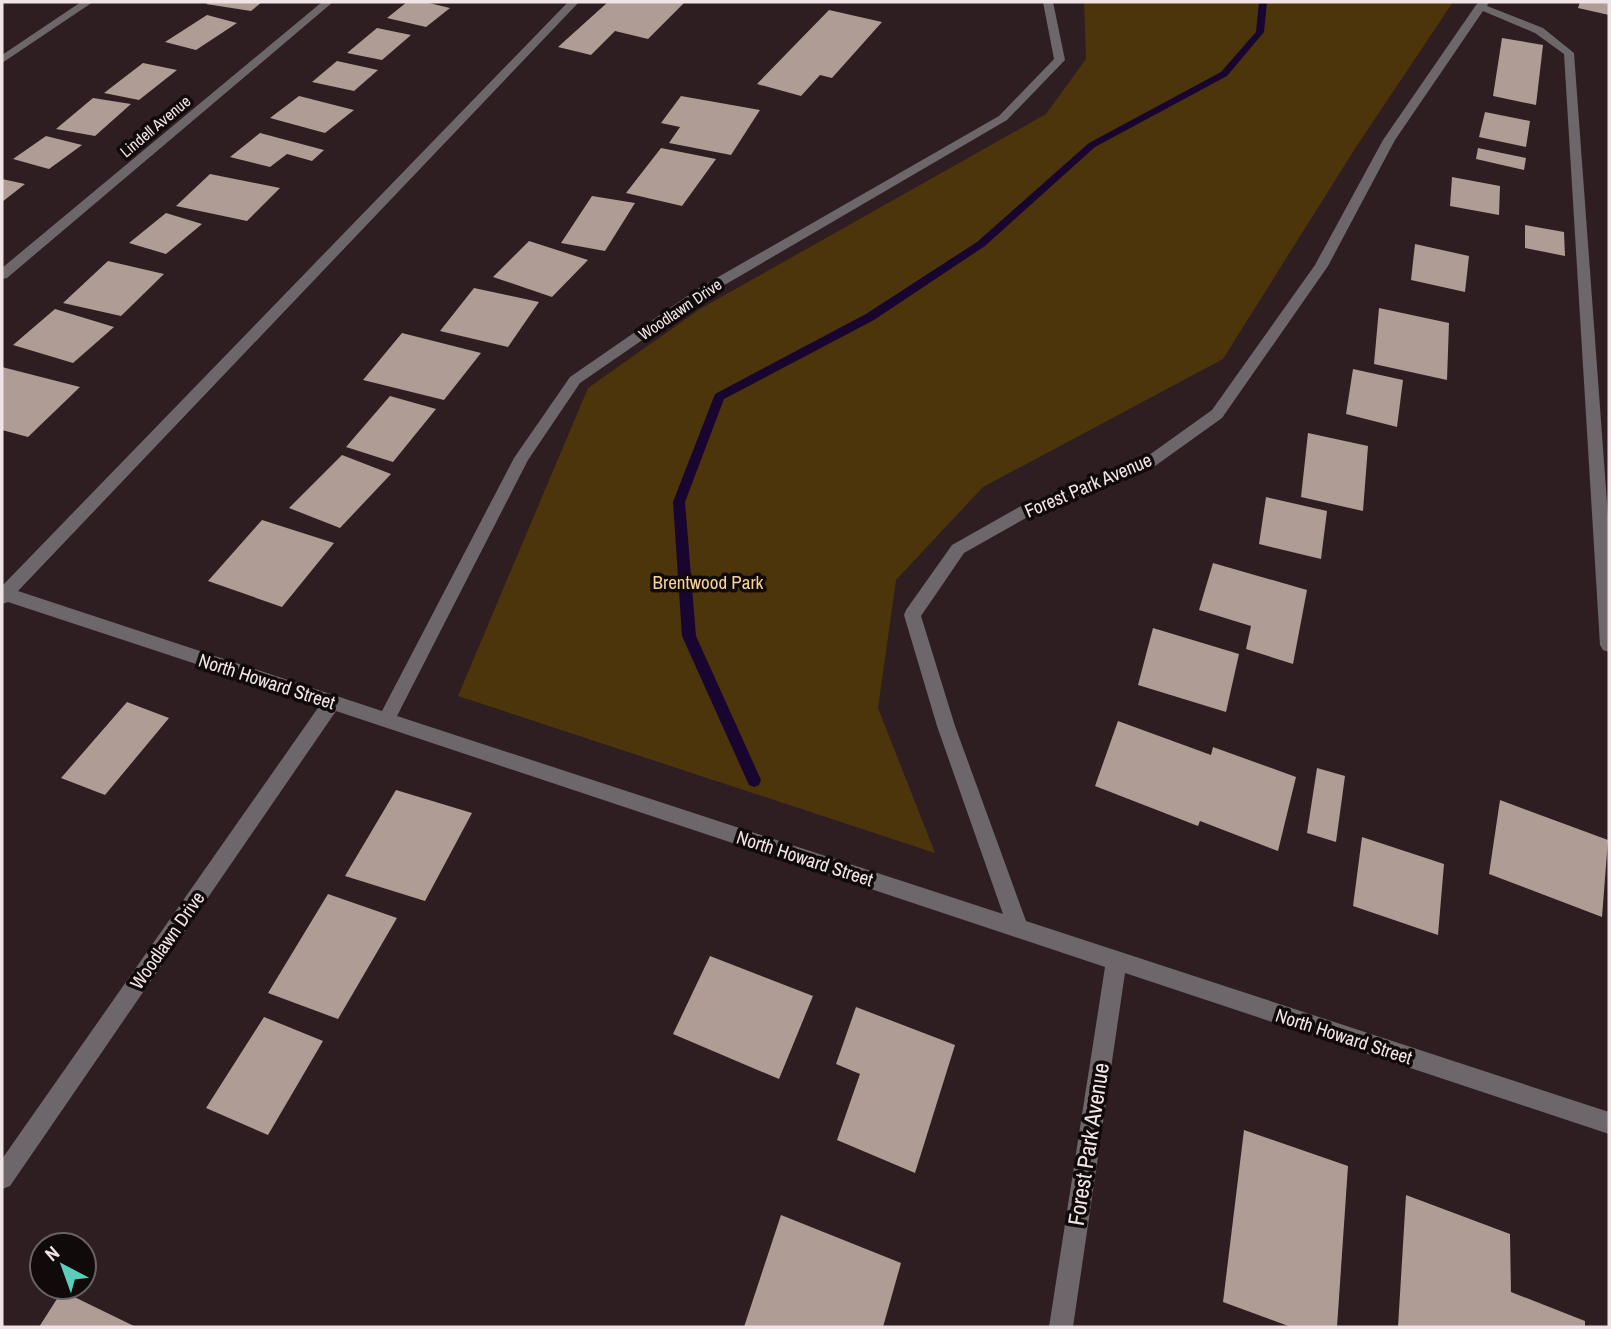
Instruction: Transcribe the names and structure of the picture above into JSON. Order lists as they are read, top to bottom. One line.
{"streets":{"street":["Lindell Avenue","Woodlawn Drive","Forest Park Avenue","North Howard Street"]},"crossings":[["Woodlawn Drive","North Howard Street"],["Forest Park Avenue","North Howard Street"]],"parks":["Brentwood Park"],"north":"top left"}
